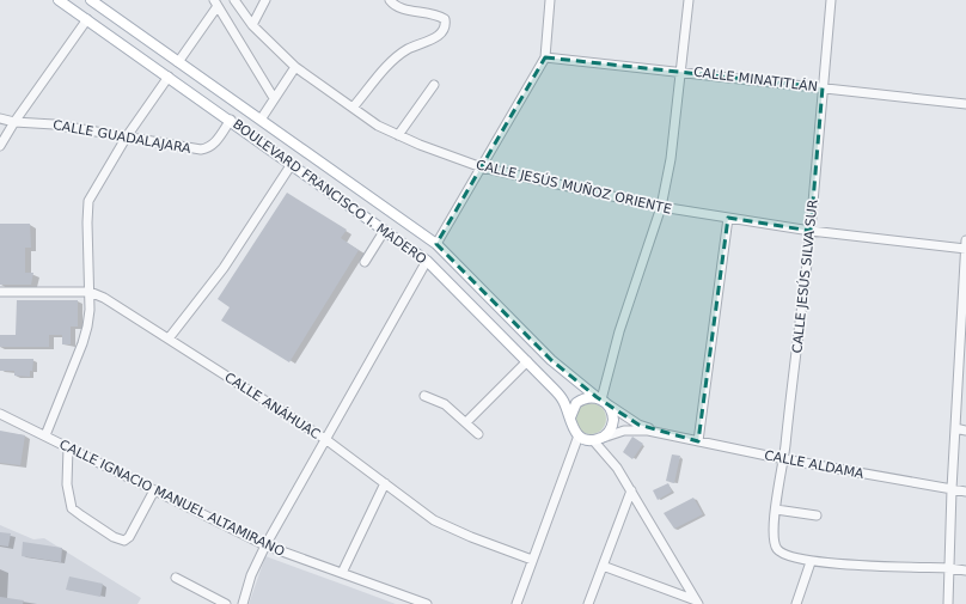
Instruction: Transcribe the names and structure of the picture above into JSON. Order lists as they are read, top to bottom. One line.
{"streets":{"main road":["BOULEVARD FRANCISCO I. MADERO"],"street":["CALLE MINATITLÁN","CALLE GUADALAJARA","CALLE JESÚS MUÑOZ ORIENTE","CALLE JESÚS SILVA SUR","CALLE ANÁHUAC","CALLE ALDAMA","CALLE IGNACIO MANUEL ALTAMIRANO"]},"crossings":[["CALLE MINATITLÁN","CALLE JESÚS SILVA SUR"],["CALLE GUADALAJARA","BOULEVARD FRANCISCO I. MADERO"],["CALLE JESÚS MUÑOZ ORIENTE","CALLE JESÚS SILVA SUR"],["BOULEVARD FRANCISCO I. MADERO","CALLE ALDAMA"],["CALLE JESÚS SILVA SUR","CALLE ALDAMA"]]}
